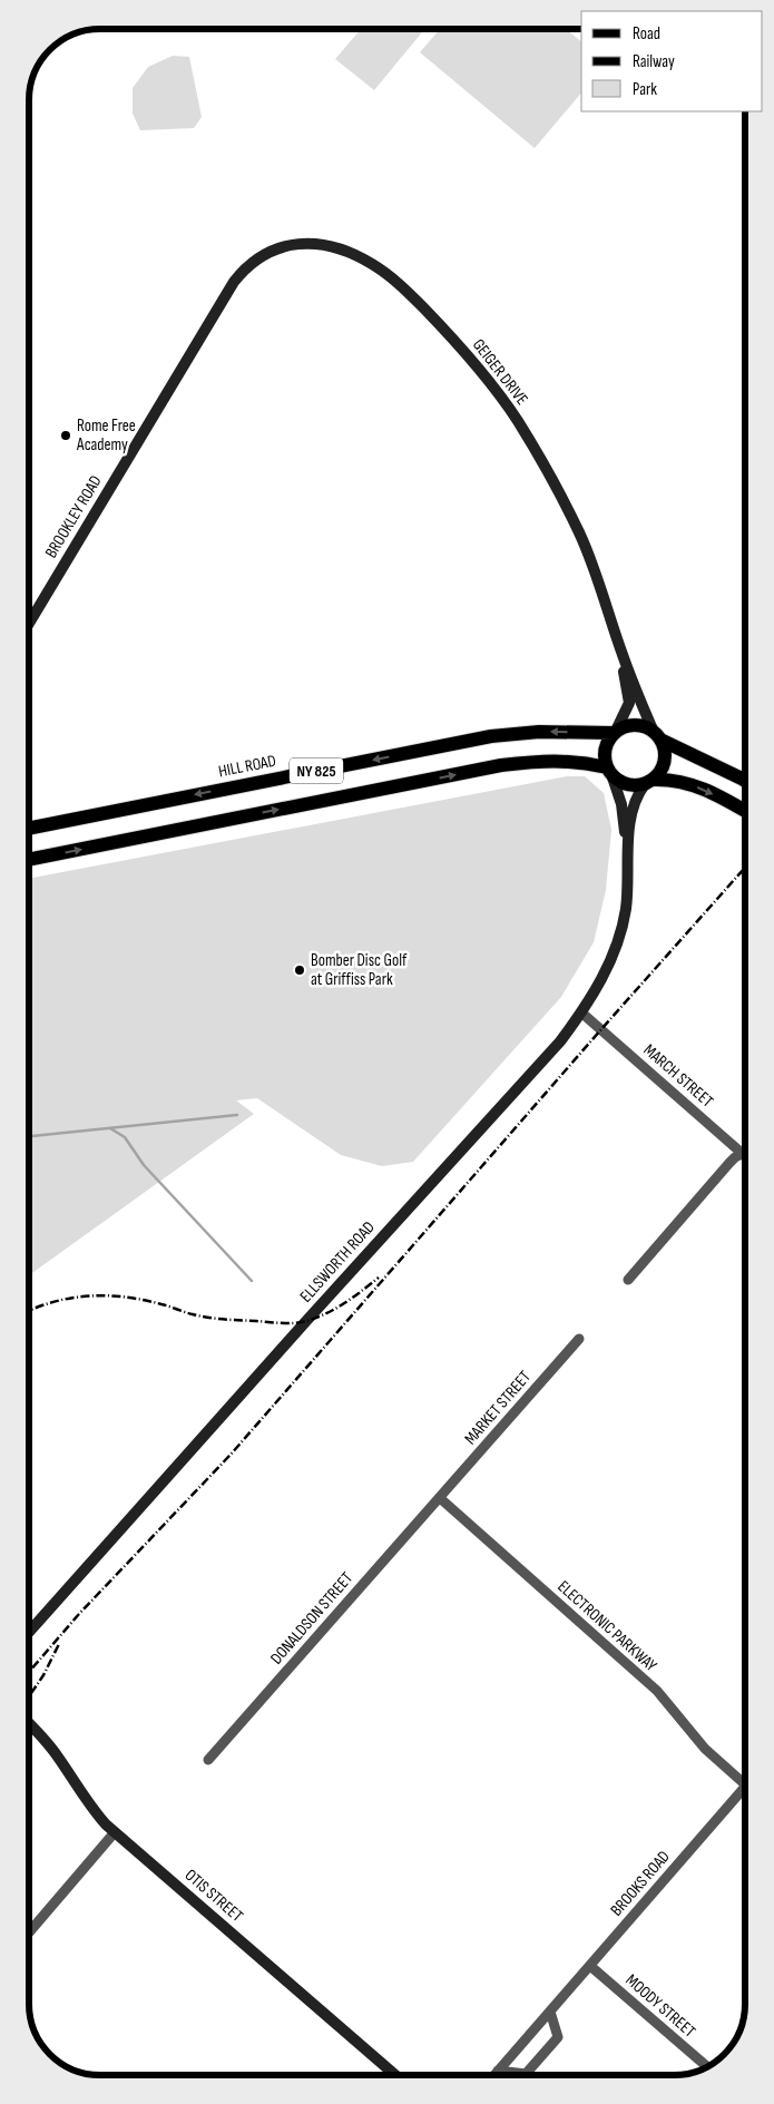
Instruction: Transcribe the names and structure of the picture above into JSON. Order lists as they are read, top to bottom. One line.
{"streets":{"main road":["HILL ROAD","NY 825"],"street":["GEIGER DRIVE","BROOKLEY ROAD","MARCH STREET","ELLSWORTH ROAD","MARKET STREET","DONALDSON STREET","ELECTRONIC PARKWAY","BROOKS ROAD","OTIS STREET","MOODY STREET"]},"crossings":[["GEIGER DRIVE","BROOKLEY ROAD"],["GEIGER DRIVE","HILL ROAD"],["GEIGER DRIVE","NY 825"],["GEIGER DRIVE","ELLSWORTH ROAD"],["HILL ROAD","NY 825"],["HILL ROAD","ELLSWORTH ROAD"],["NY 825","ELLSWORTH ROAD"],["MARCH STREET","ELLSWORTH ROAD"],["MARKET STREET","DONALDSON STREET"],["MARKET STREET","ELECTRONIC PARKWAY"],["DONALDSON STREET","ELECTRONIC PARKWAY"],["BROOKS ROAD","MOODY STREET"]],"places":["Rome Free Academy","Bomber Disc Golf at Griffiss Park"],"legend":["Road","Railway","Park"]}
